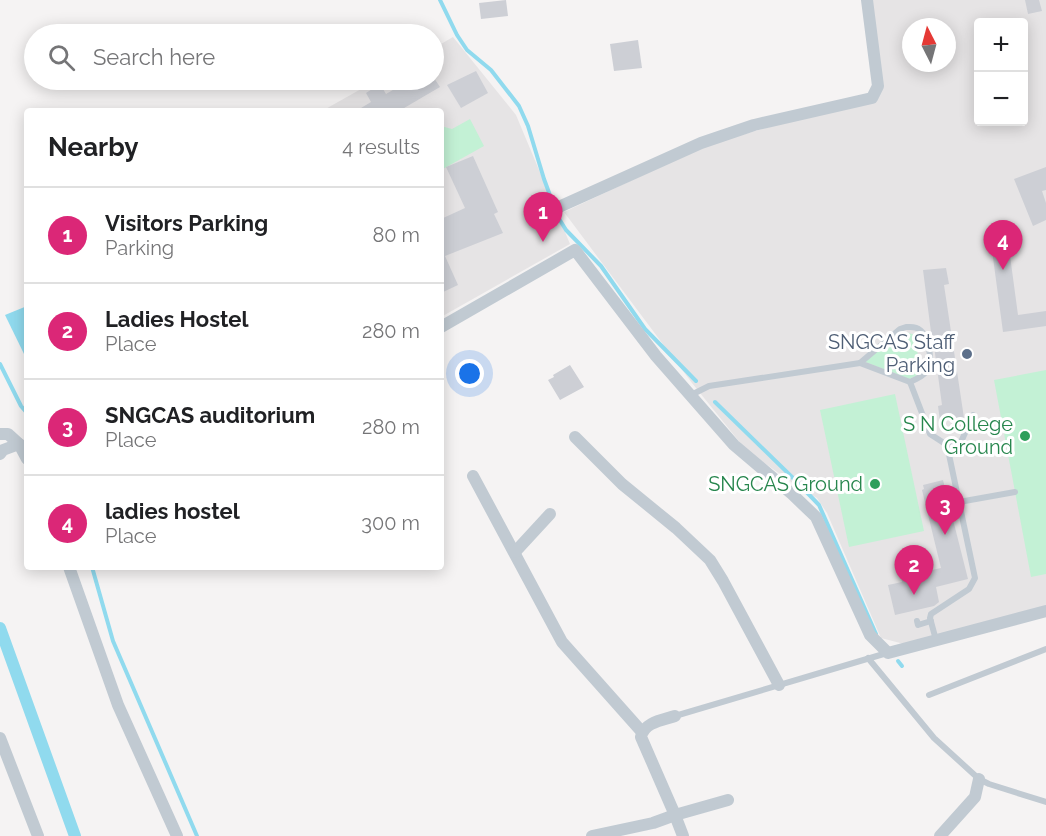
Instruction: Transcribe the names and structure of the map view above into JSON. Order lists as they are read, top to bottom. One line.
{"places":["SNGCAS Staff Parking","S N College Ground","SNGCAS Ground"],"north":"top","page":{"map_buttons":["+","−"],"search":"Search here","heading":["Nearby","4 results"],"list":[{"mark":"1","name":"Visitors Parking","note":"Parking","value":"80 m"},{"mark":"2","name":"Ladies Hostel","note":"Place","value":"280 m"},{"mark":"3","name":"SNGCAS auditorium","note":"Place","value":"280 m"},{"mark":"4","name":"ladies hostel","note":"Place","value":"300 m"}],"pins":["1","4","3","2"]}}
